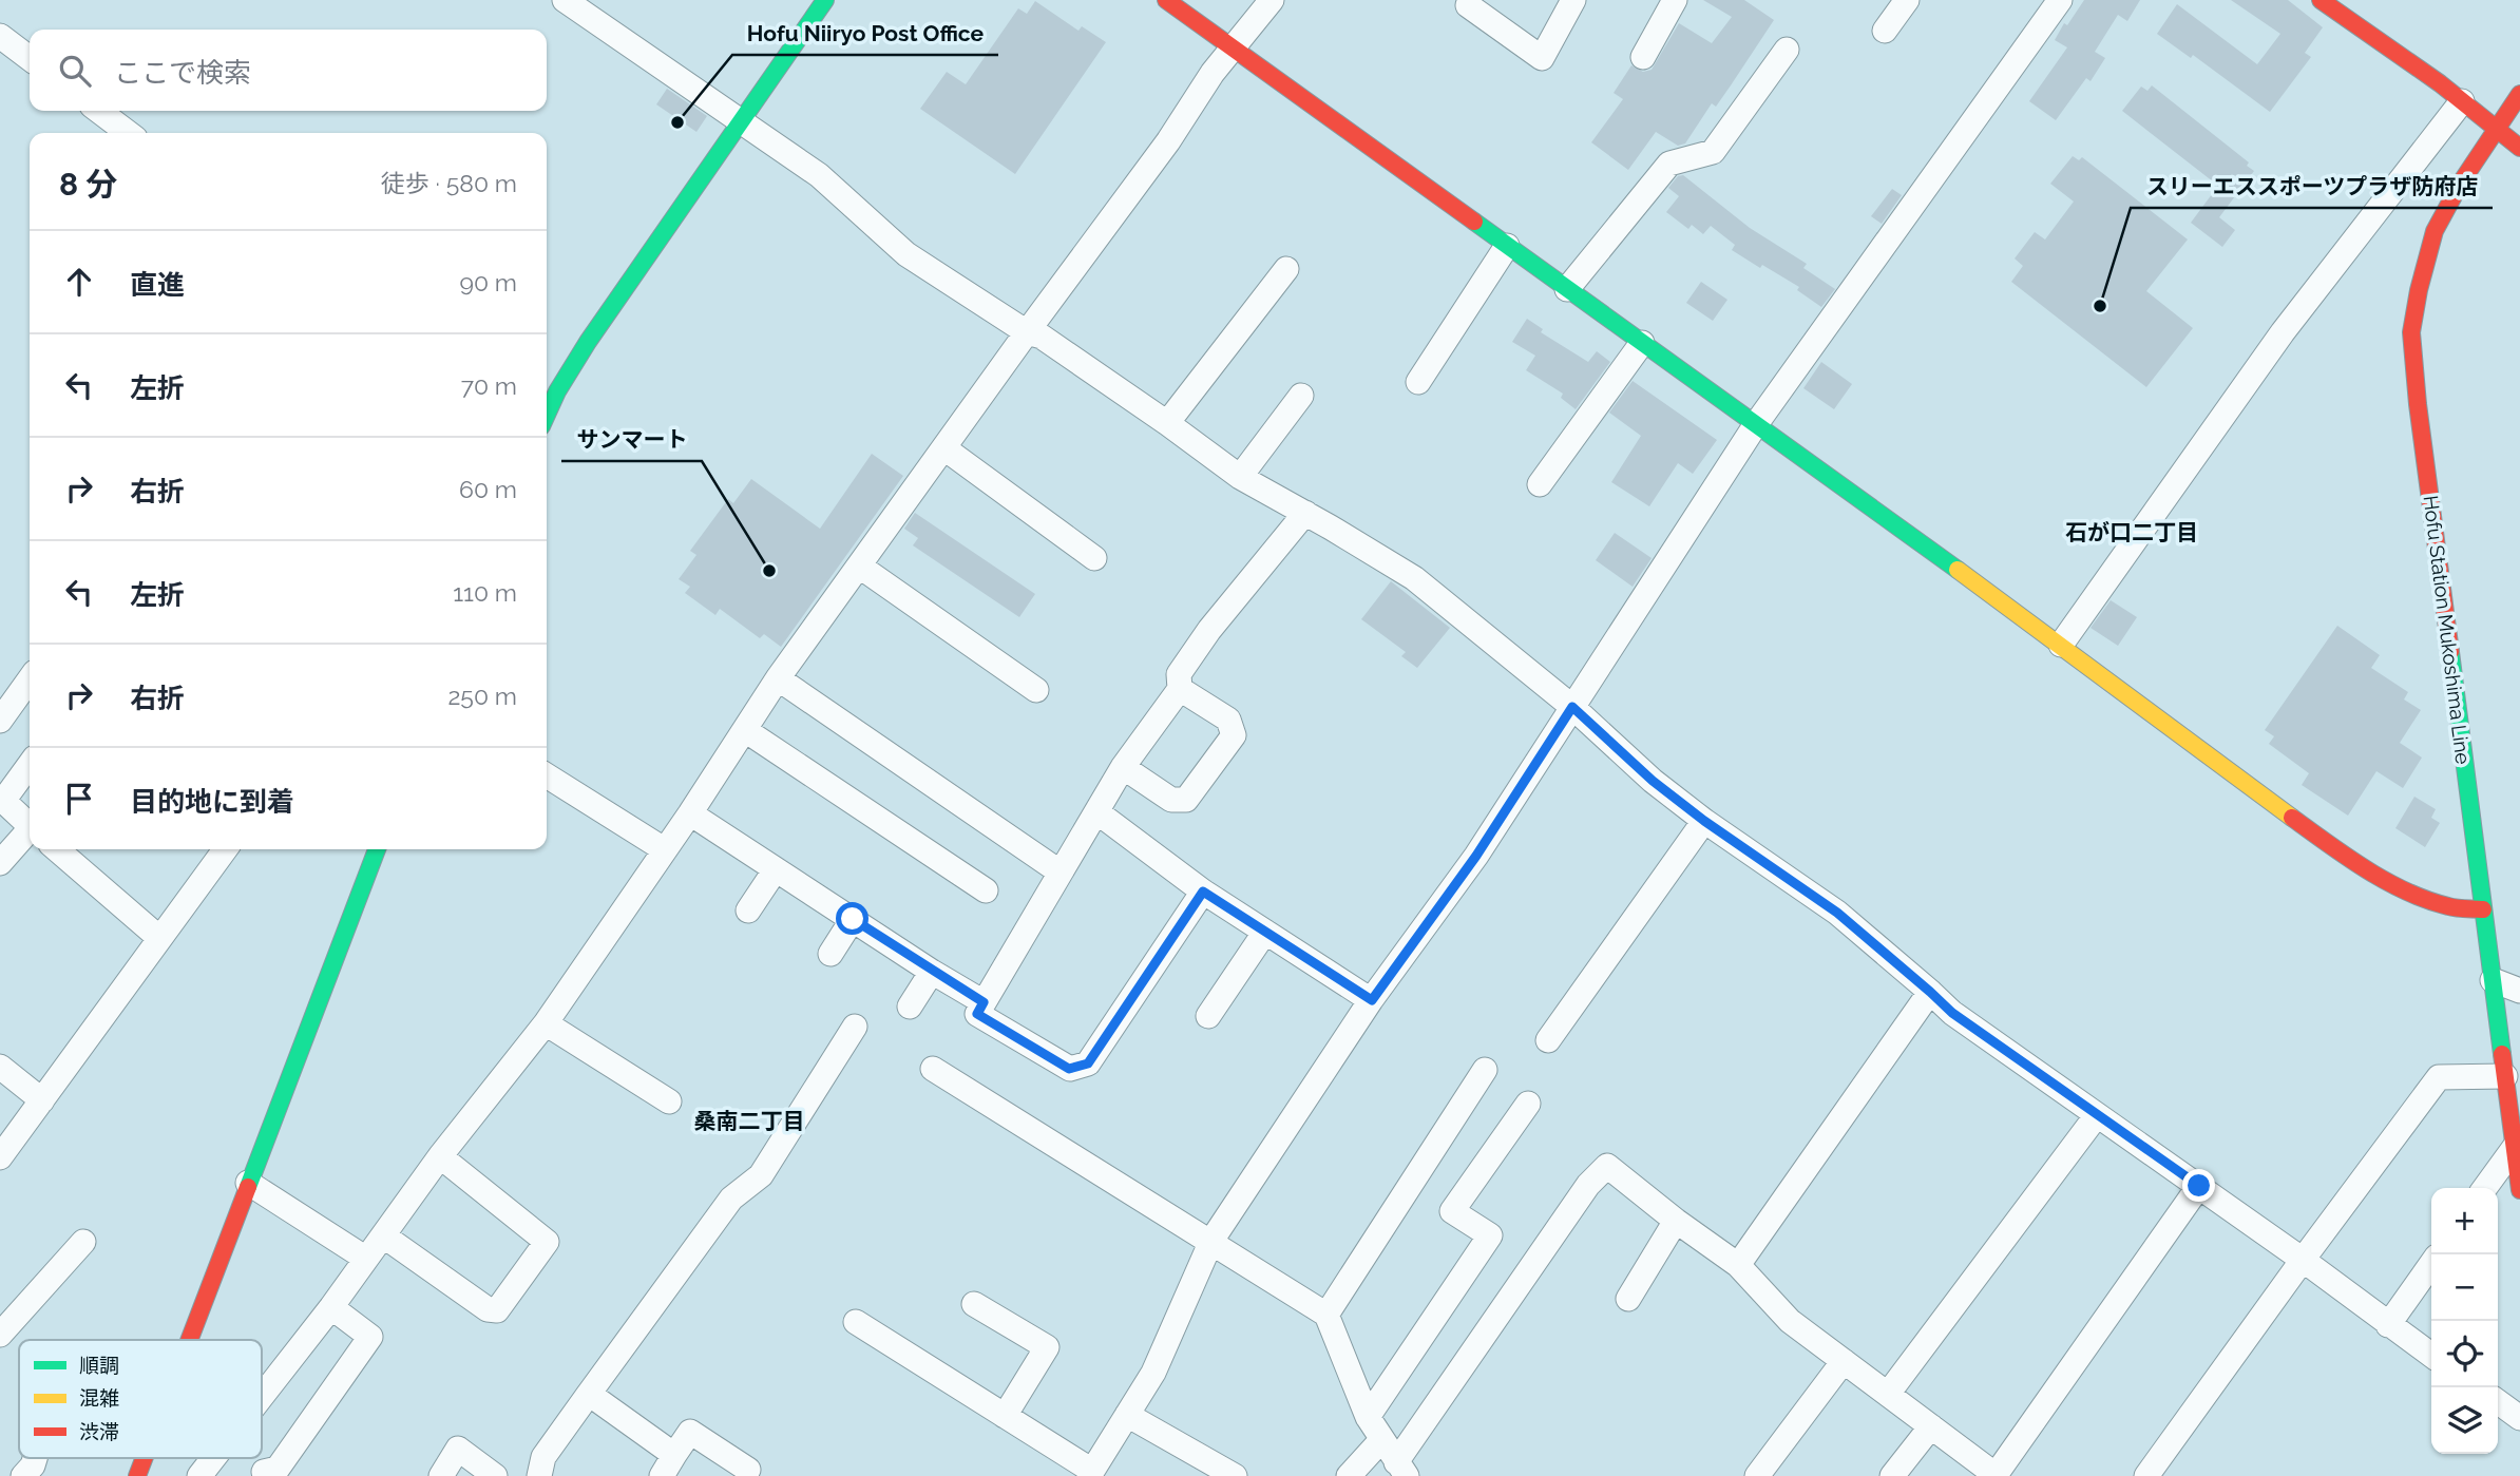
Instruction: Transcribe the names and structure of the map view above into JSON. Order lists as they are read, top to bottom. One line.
{"streets":{"street":["Hofu Station Mukoshima Line"]},"districts":["石が口二丁目","桑南二丁目"],"places":["Hofu Niiryo Post Office","スリーエススポーツプラザ防府店","サンマート"],"legend":["順調","混雑","渋滞"],"page":{"search":"ここで検索","heading":["8 分","徒歩 · 580 m"],"list":[["直進","90 m"],["左折","70 m"],["右折","60 m"],["左折","110 m"],["右折","250 m"],"目的地に到着"],"map_buttons":["+","−"]}}
